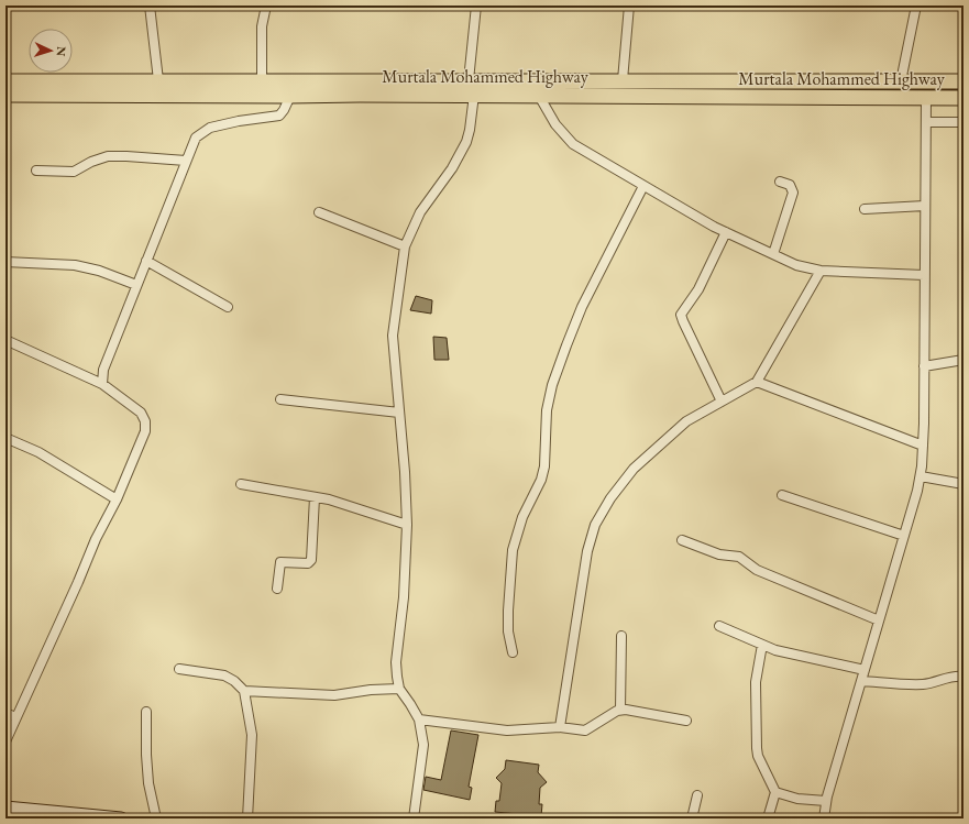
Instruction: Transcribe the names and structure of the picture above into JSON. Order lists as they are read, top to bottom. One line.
{"streets":{"highway":["Murtala Mohammed Highway"]},"north":"right"}
